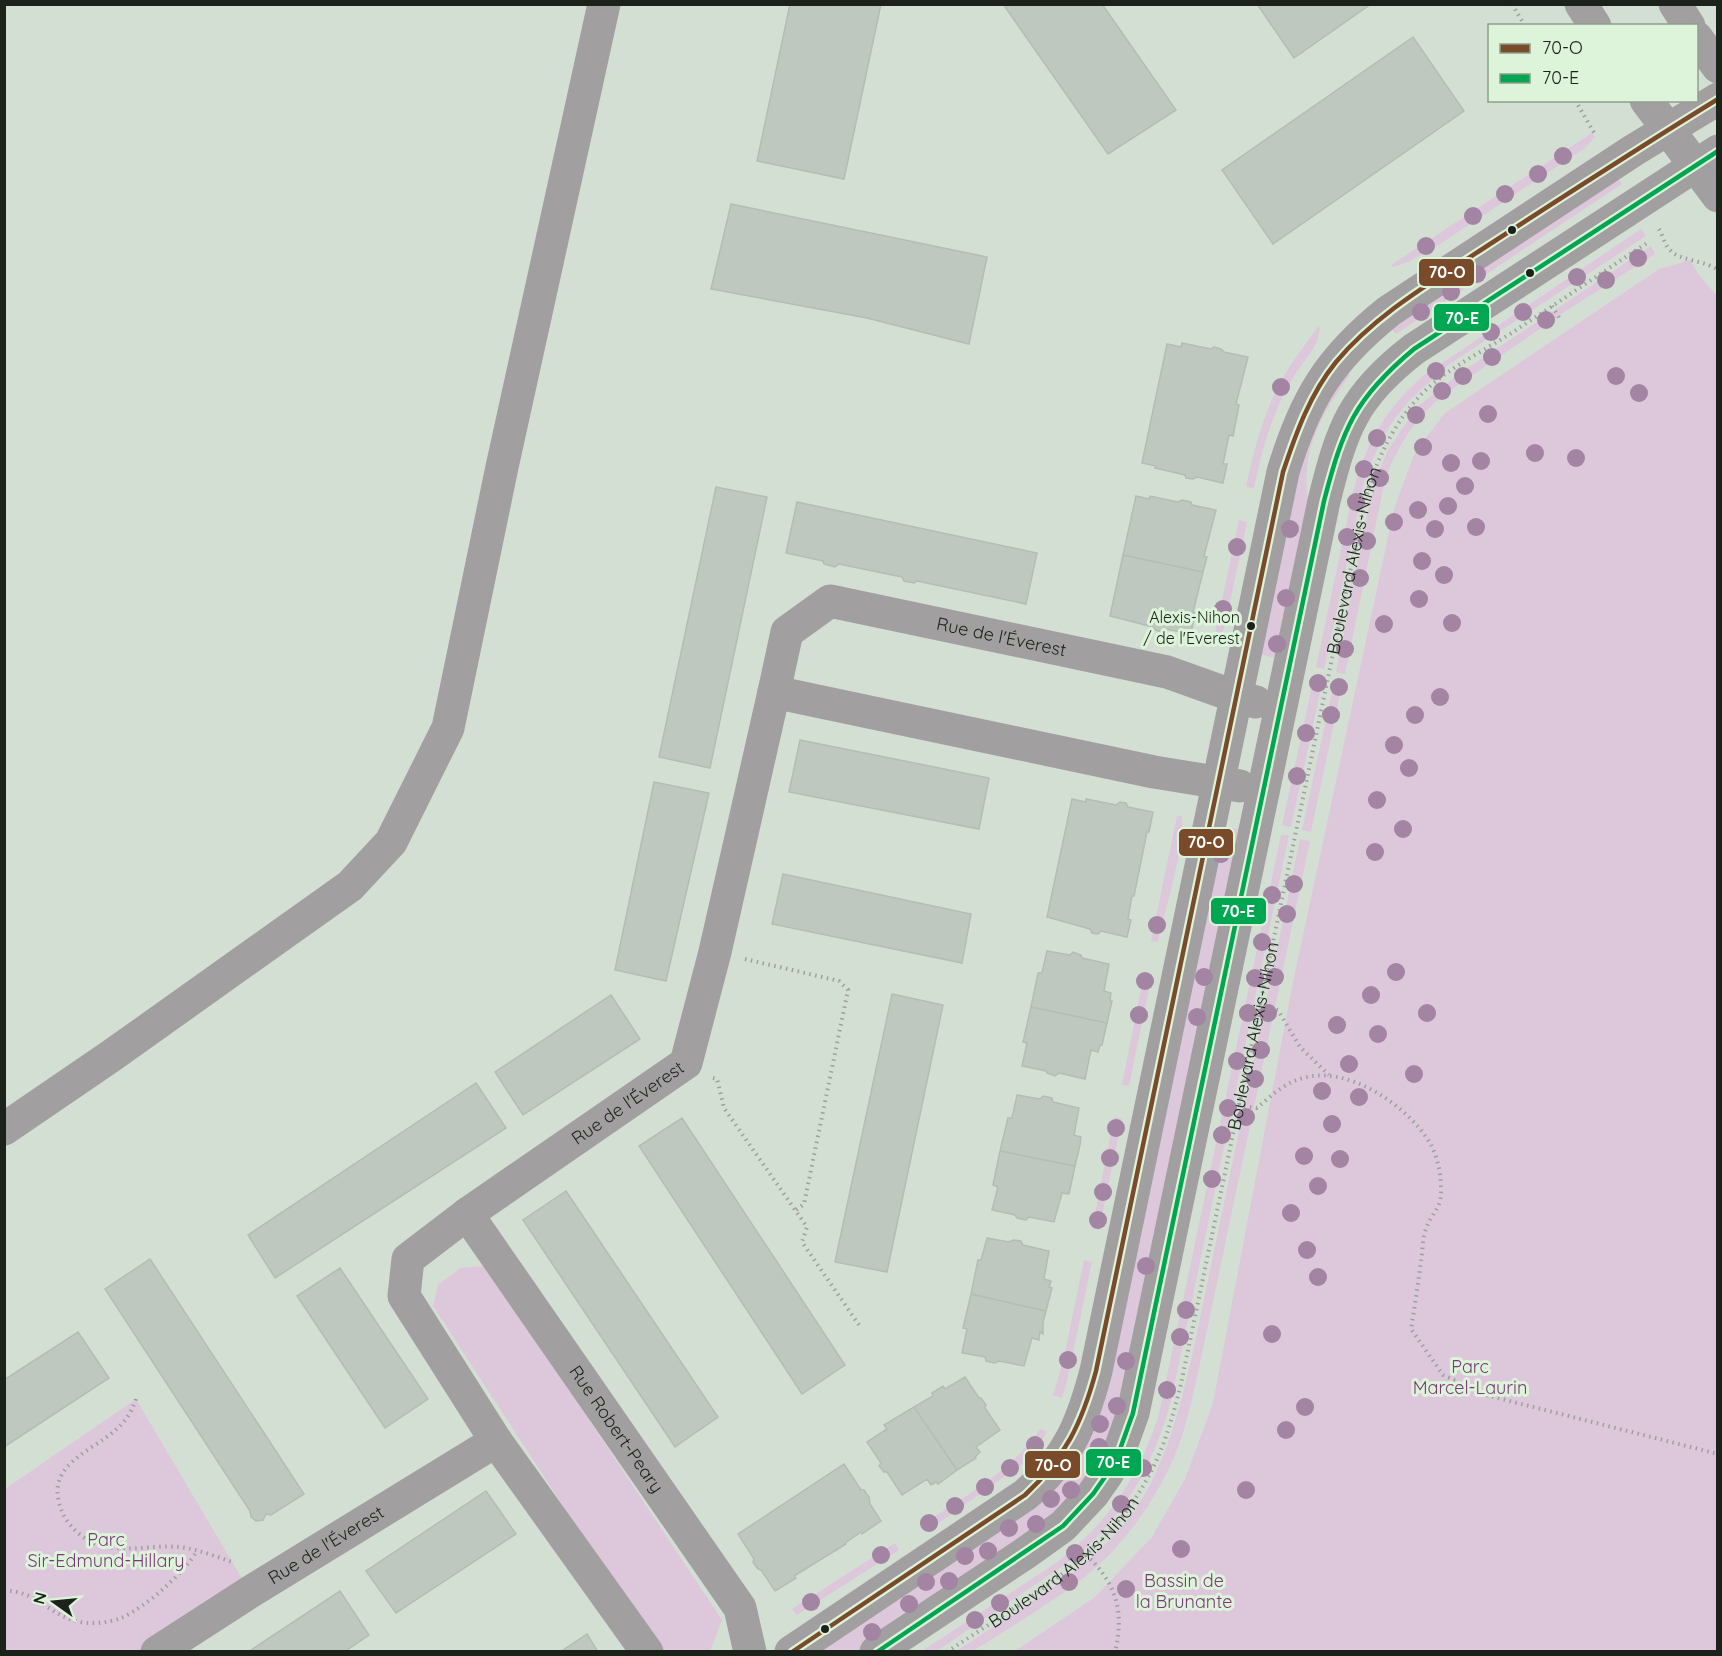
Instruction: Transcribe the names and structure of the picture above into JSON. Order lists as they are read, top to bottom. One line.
{"streets":{"street":["Boulevard Alexis-Nihon","Rue de l'Éverest","Rue Robert-Peary"]},"crossings":[["Boulevard Alexis-Nihon","Rue de l'Éverest"],["Rue de l'Éverest","Rue Robert-Peary"]],"parks":["Parc Marcel-Laurin","Parc Sir-Edmund-Hillary","Bassin de la Brunante"],"places":["Alexis-Nihon / de l'Everest"],"lines":["transit line 70-O","transit line 70-E"],"legend":["70-O","70-E"],"north":"left"}
